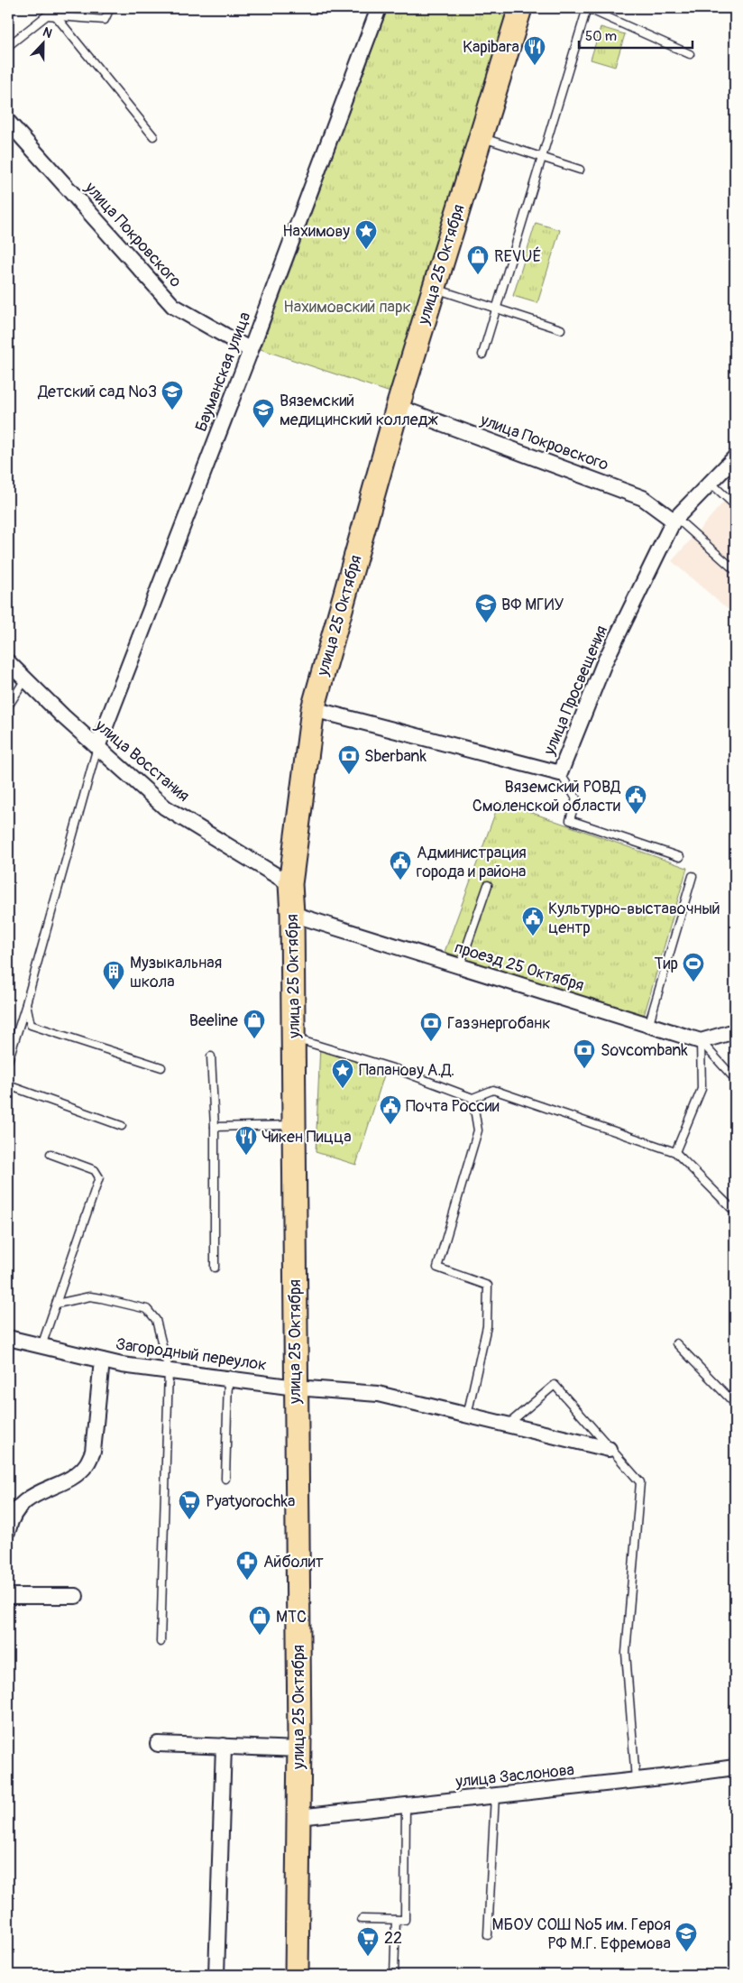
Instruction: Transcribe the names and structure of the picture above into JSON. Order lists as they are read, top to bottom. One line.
{"streets":{"main road":["улица 25 Октября"],"street":["улица Покровского","Бауманская улица","улица Просвещения","улица Восстания","проезд 25 Октября","Загородный переулок","улица Заслонова"]},"crossings":[["улица Покровского","улица 25 Октября"],["улица Покровского","Бауманская улица"],["улица Покровского","улица Просвещения"],["улица 25 Октября","улица Просвещения"],["улица 25 Октября","улица Восстания"],["улица 25 Октября","проезд 25 Октября"],["улица 25 Октября","Загородный переулок"],["улица 25 Октября","улица Заслонова"],["Бауманская улица","улица Восстания"]],"parks":["Нахимовский парк"],"places":{"restaurant":["Kapibara","Чикен Пицца"],"place":["Нахимову","Папанову А.Д."],"shop":["REVUÉ","Beeline","МТС"],"school or university":["Детский сад №3","Вяземский медицинский колледж","ВФ МГИУ","МБОУ СОШ №5 им. Героя РФ М.Г. Ефремова"],"bank":["Sberbank","Газэнергобанк","Sovcombank"],"public building":["Вяземский РОВД Смоленской области","Администрация города и района","Культурно-выставочный центр","Почта России"],"sports":["Тир"],"building":["Музыкальная школа"],"supermarket":["Pyatyorochka","22"],"pharmacy":["Айболит"]},"scale_bar":"50 m","north":"top"}
